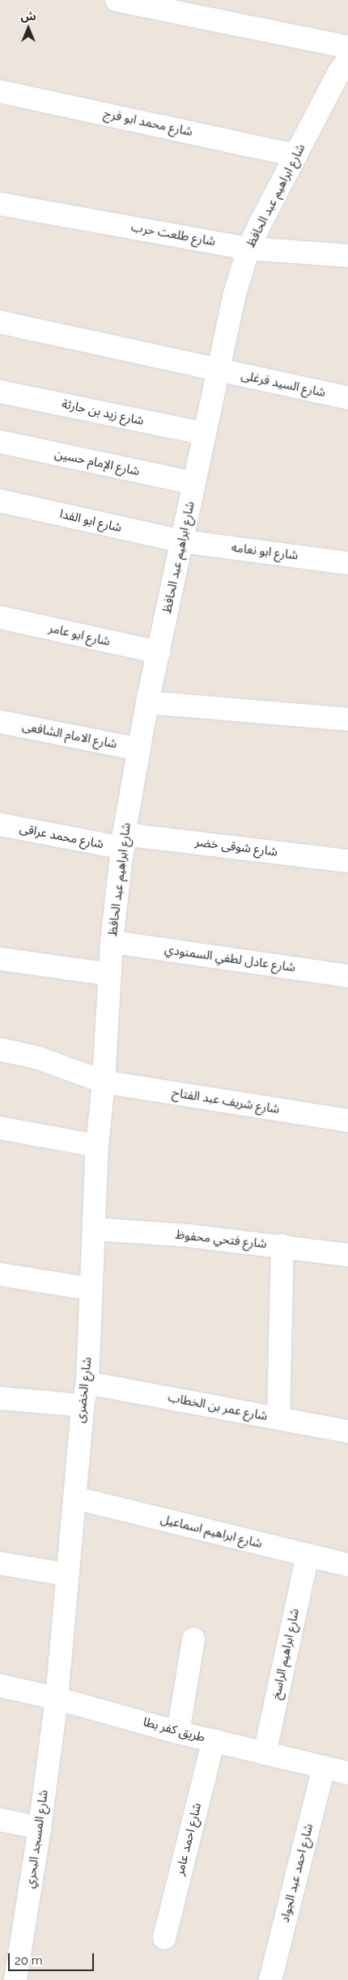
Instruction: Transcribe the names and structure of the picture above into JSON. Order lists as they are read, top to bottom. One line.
{"streets":{"street":["شارع محمد ابو فرج","شارع ابراهيم عبد الحافظ","شارع طلعت حرب","شارع السيد فرغلى","شارع زيد بن حارثة","شارع الإمام حسين","شارع ابو الفدا","شارع ابو نعامه","شارع ابو عامر","شارع الامام الشافعى","شارع محمد عراقى","شارع شوقى خضر","شارع عادل لطفي السمنودي","شارع شريف عبد الفتاح","شارع فتحي محفوظ","شارع الخضرى","شارع عمر بن الخطاب","شارع ابراهيم اسماعيل","شارع ابراهيم الراسخ","طريق كفر بطا","شارع المسجد البحري","شارع احمد عامر","شارع احمد عبد الجواد"]},"crossings":[["شارع محمد ابو فرج","شارع ابراهيم عبد الحافظ"],["شارع ابراهيم عبد الحافظ","شارع طلعت حرب"],["شارع ابراهيم عبد الحافظ","شارع السيد فرغلى"],["شارع ابراهيم عبد الحافظ","شارع زيد بن حارثة"],["شارع ابراهيم عبد الحافظ","شارع الإمام حسين"],["شارع ابراهيم عبد الحافظ","شارع ابو الفدا"],["شارع ابراهيم عبد الحافظ","شارع ابو نعامه"],["شارع ابراهيم عبد الحافظ","شارع ابو عامر"],["شارع ابراهيم عبد الحافظ","شارع الامام الشافعى"],["شارع ابراهيم عبد الحافظ","شارع محمد عراقى"],["شارع ابراهيم عبد الحافظ","شارع شوقى خضر"],["شارع ابراهيم عبد الحافظ","شارع عادل لطفي السمنودي"],["شارع ابراهيم عبد الحافظ","شارع شريف عبد الفتاح"],["شارع ابراهيم عبد الحافظ","شارع الخضرى"],["شارع ابو الفدا","شارع ابو نعامه"],["شارع محمد عراقى","شارع شوقى خضر"],["شارع شريف عبد الفتاح","شارع الخضرى"],["شارع فتحي محفوظ","شارع الخضرى"],["شارع الخضرى","شارع عمر بن الخطاب"],["شارع الخضرى","شارع ابراهيم اسماعيل"],["شارع الخضرى","طريق كفر بطا"],["شارع الخضرى","شارع المسجد البحري"],["شارع ابراهيم اسماعيل","شارع ابراهيم الراسخ"],["شارع ابراهيم الراسخ","طريق كفر بطا"],["طريق كفر بطا","شارع المسجد البحري"],["طريق كفر بطا","شارع احمد عامر"],["طريق كفر بطا","شارع احمد عبد الجواد"]],"scale_bar":"20 m","north":"top"}
